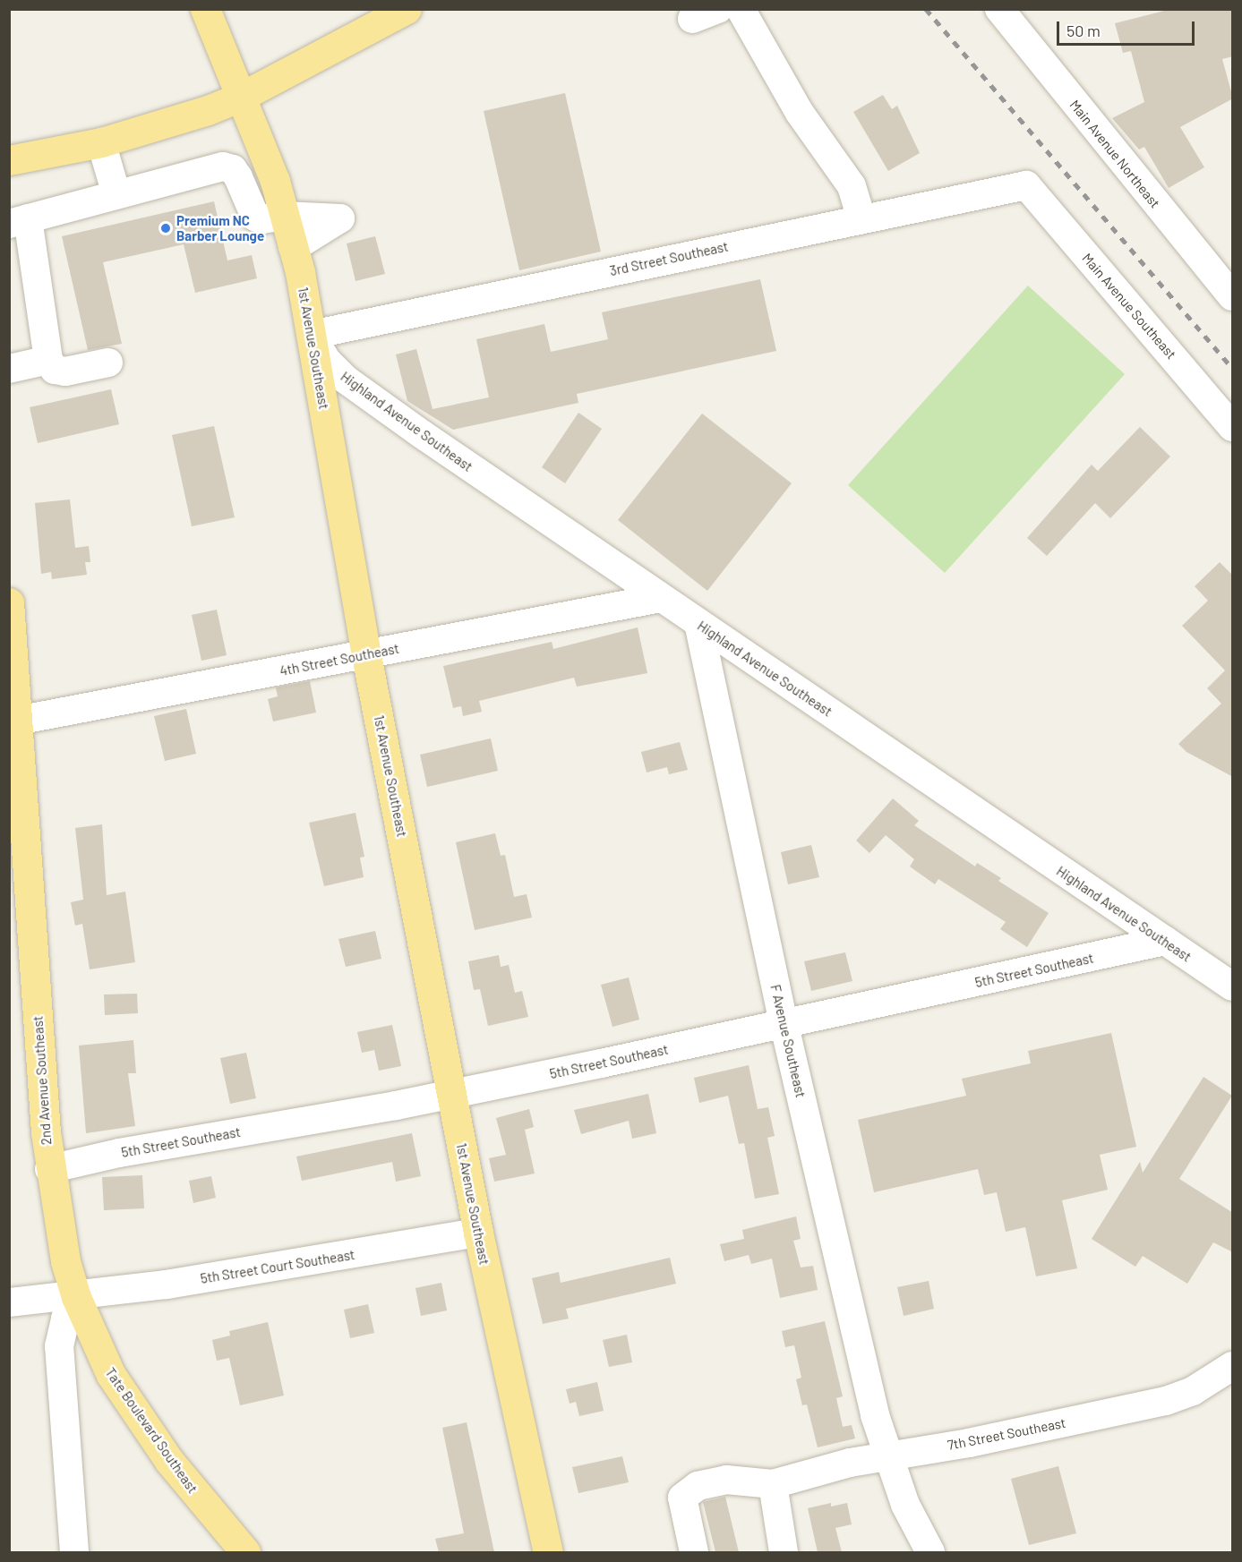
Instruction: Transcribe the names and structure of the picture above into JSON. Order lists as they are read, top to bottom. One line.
{"streets":{"main road":["1st Avenue Southeast","2nd Avenue Southeast","Tate Boulevard Southeast"],"street":["Main Avenue Northeast","3rd Street Southeast","Main Avenue Southeast","Highland Avenue Southeast","4th Street Southeast","5th Street Southeast","F Avenue Southeast","5th Street Court Southeast","7th Street Southeast"]},"crossings":[["3rd Street Southeast","Main Avenue Southeast"],["3rd Street Southeast","1st Avenue Southeast"],["3rd Street Southeast","Highland Avenue Southeast"],["1st Avenue Southeast","Highland Avenue Southeast"],["1st Avenue Southeast","4th Street Southeast"],["1st Avenue Southeast","5th Street Southeast"],["1st Avenue Southeast","5th Street Court Southeast"],["Highland Avenue Southeast","4th Street Southeast"],["Highland Avenue Southeast","5th Street Southeast"],["Highland Avenue Southeast","F Avenue Southeast"],["4th Street Southeast","2nd Avenue Southeast"],["5th Street Southeast","F Avenue Southeast"],["5th Street Southeast","2nd Avenue Southeast"],["F Avenue Southeast","7th Street Southeast"],["2nd Avenue Southeast","5th Street Court Southeast"],["2nd Avenue Southeast","Tate Boulevard Southeast"],["5th Street Court Southeast","Tate Boulevard Southeast"]],"places":["Premium NC Barber Lounge"],"scale_bar":"50 m"}
